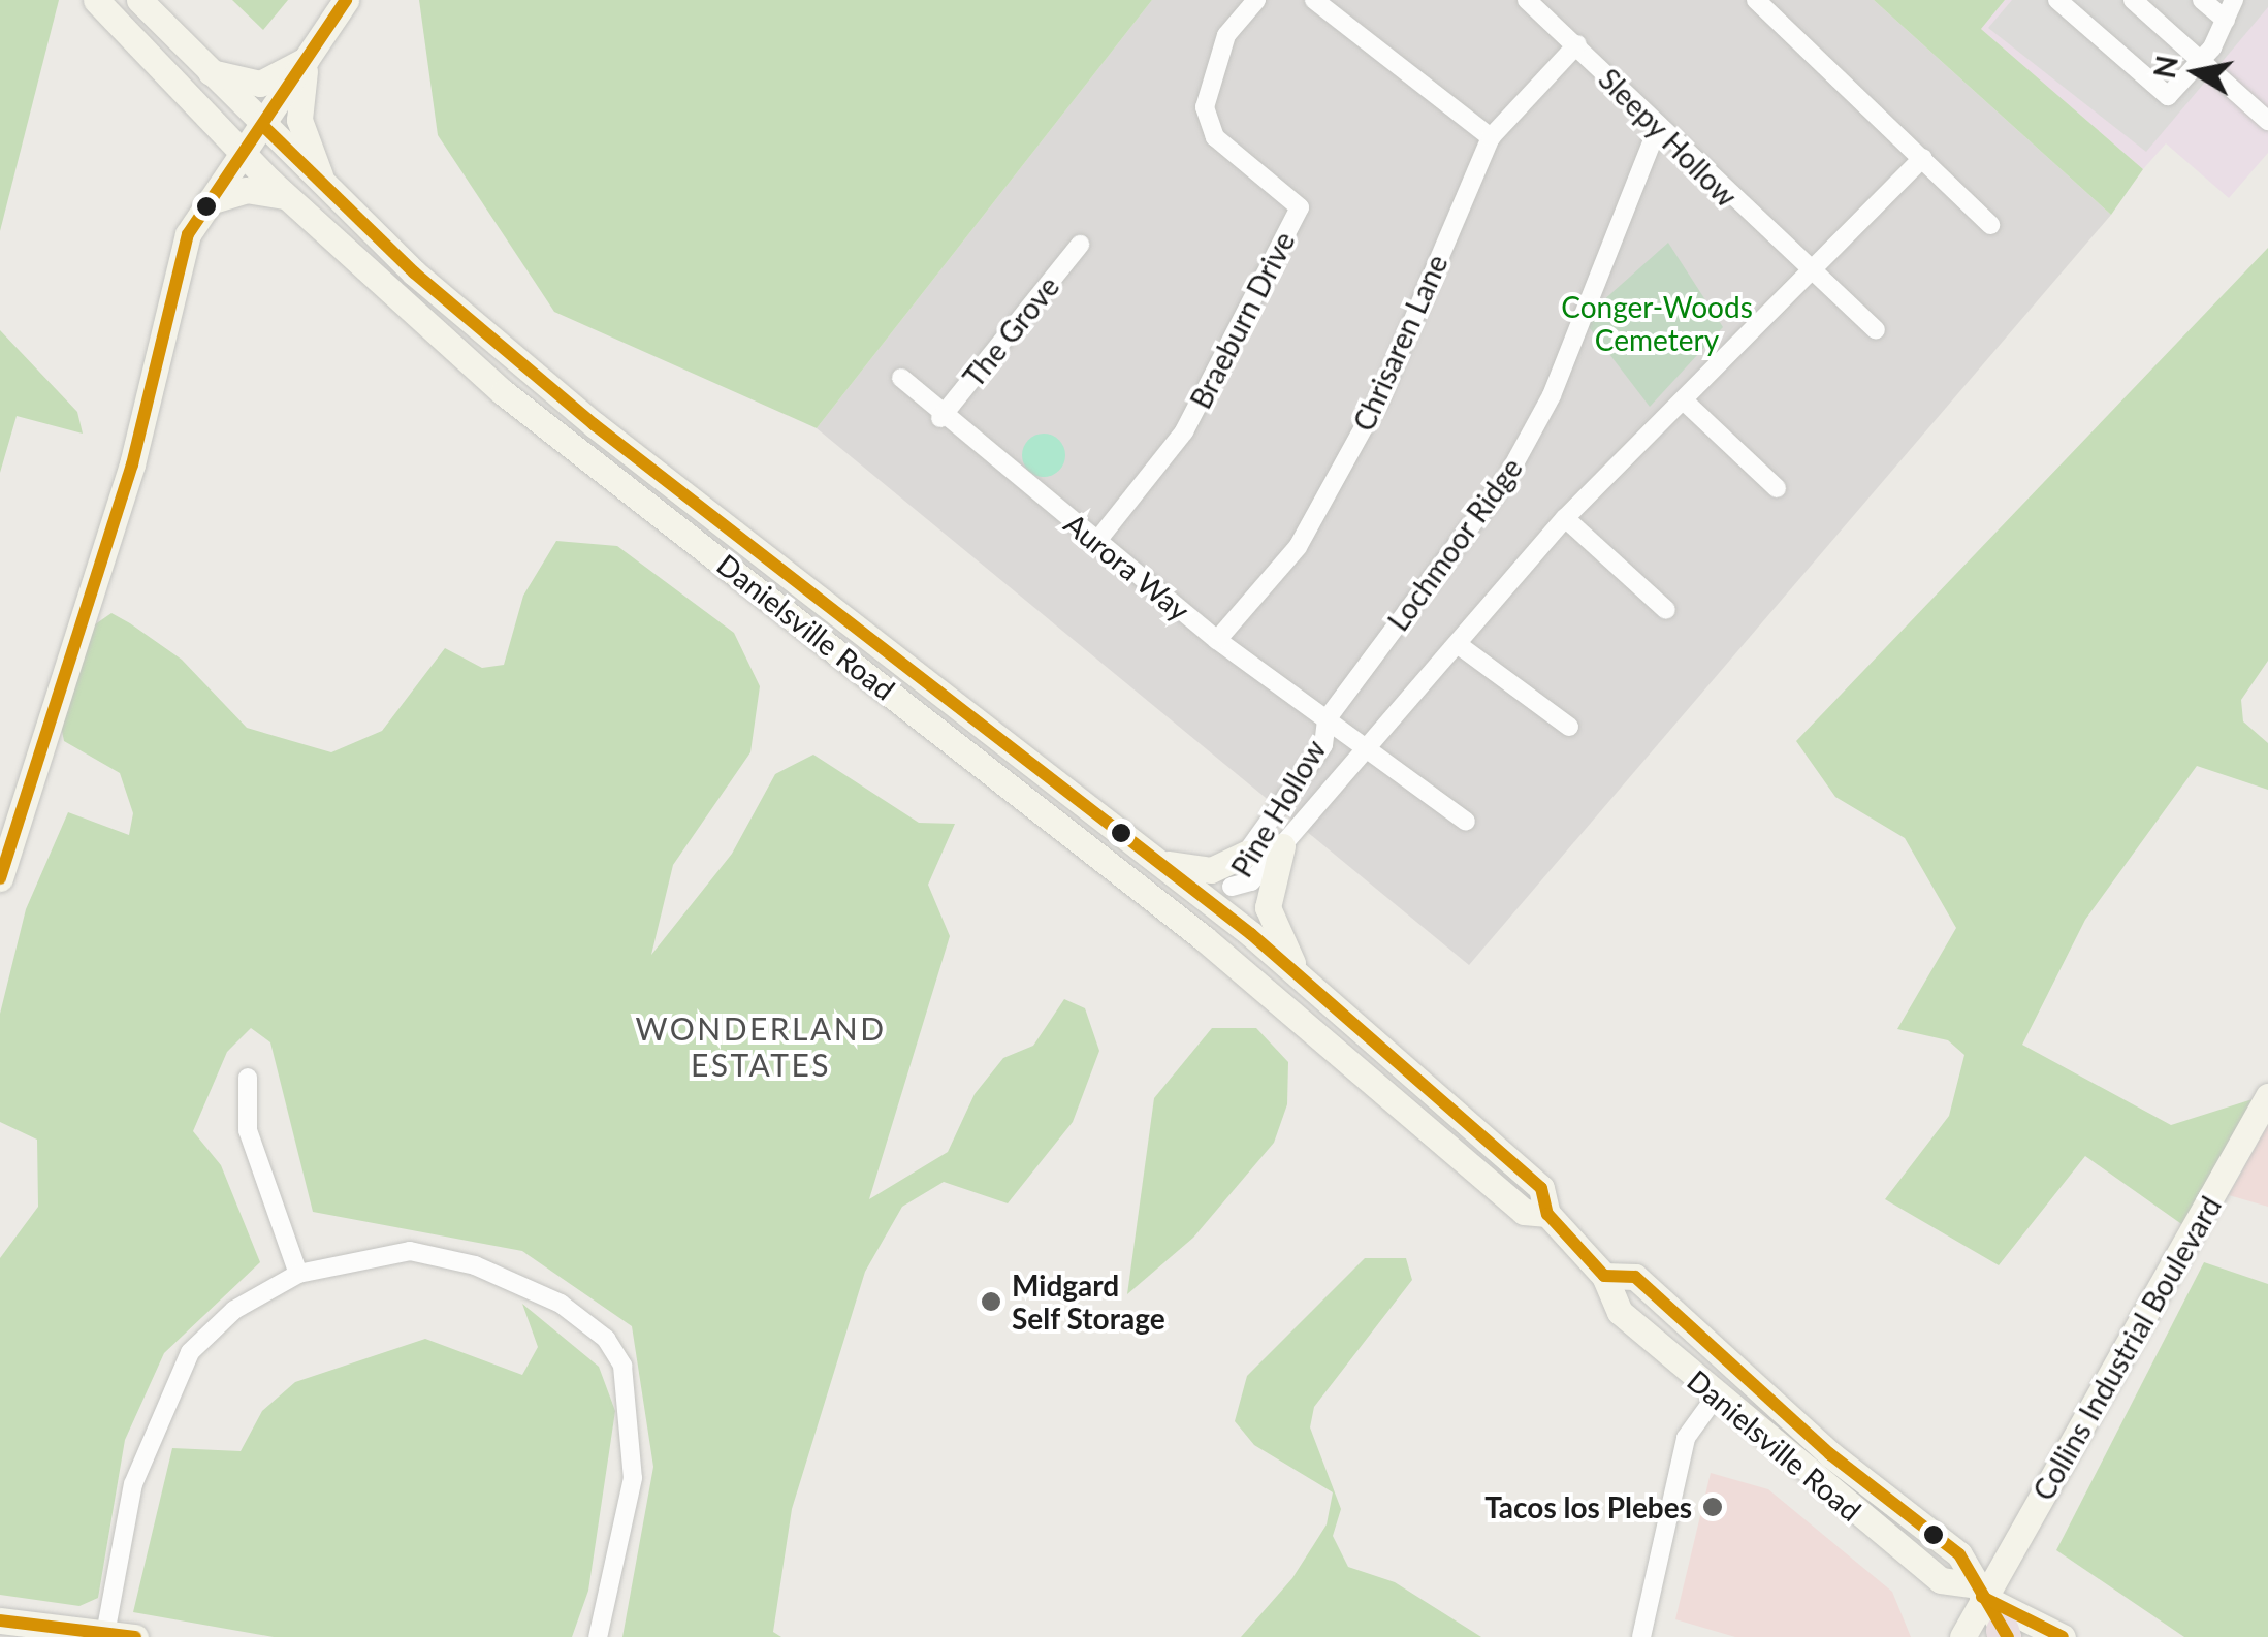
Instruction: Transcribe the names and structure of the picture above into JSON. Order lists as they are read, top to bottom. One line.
{"streets":{"main road":["Danielsville Road","Collins Industrial Boulevard"],"street":["Sleepy Hollow","Braeburn Drive","The Grove","Chrisaren Lane","Lochmoor Ridge","Aurora Way","Pine Hollow"]},"crossings":[["Sleepy Hollow","Chrisaren Lane"],["Sleepy Hollow","Lochmoor Ridge"],["Sleepy Hollow","Pine Hollow"],["Braeburn Drive","Aurora Way"],["The Grove","Aurora Way"],["Chrisaren Lane","Aurora Way"],["Lochmoor Ridge","Aurora Way"],["Lochmoor Ridge","Pine Hollow"],["Aurora Way","Pine Hollow"],["Danielsville Road","Pine Hollow"],["Danielsville Road","Collins Industrial Boulevard"]],"districts":["WONDERLAND ESTATES"],"parks":["Conger-Woods Cemetery"],"places":["Midgard Self Storage","Tacos los Plebes"],"north":"left"}
